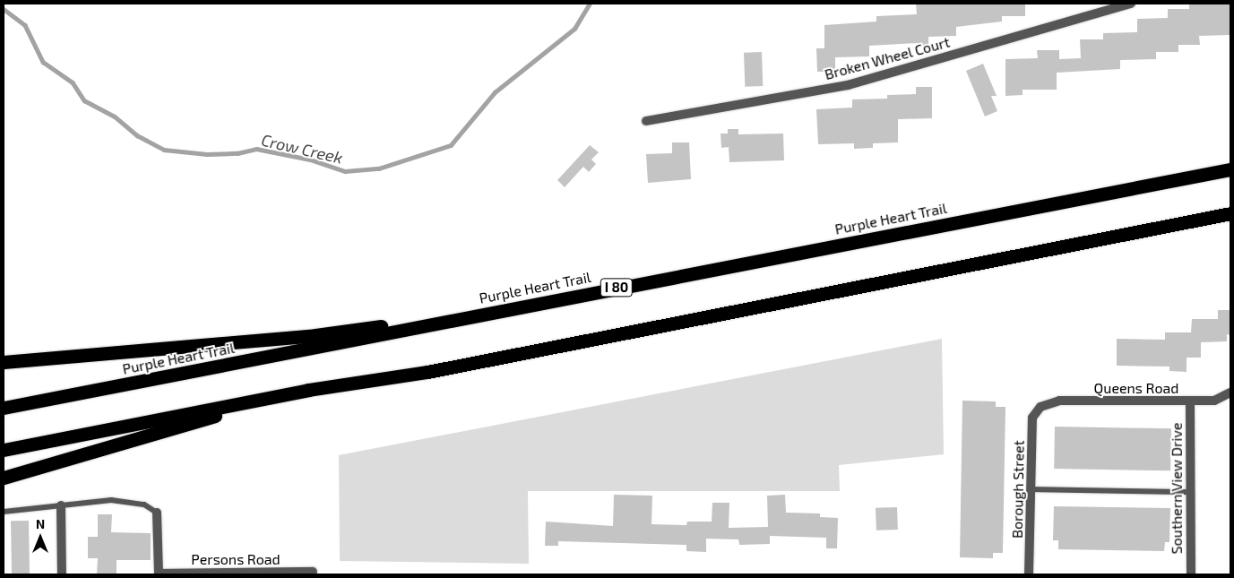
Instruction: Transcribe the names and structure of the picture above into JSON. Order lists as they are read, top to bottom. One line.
{"streets":{"highway":["Purple Heart Trail","I 80"],"street":["Broken Wheel Court","Queens Road","Southern View Drive","Borough Street","Persons Road"]},"crossings":[["Queens Road","Southern View Drive"],["Queens Road","Borough Street"]],"water":["Crow Creek"],"north":"top"}
